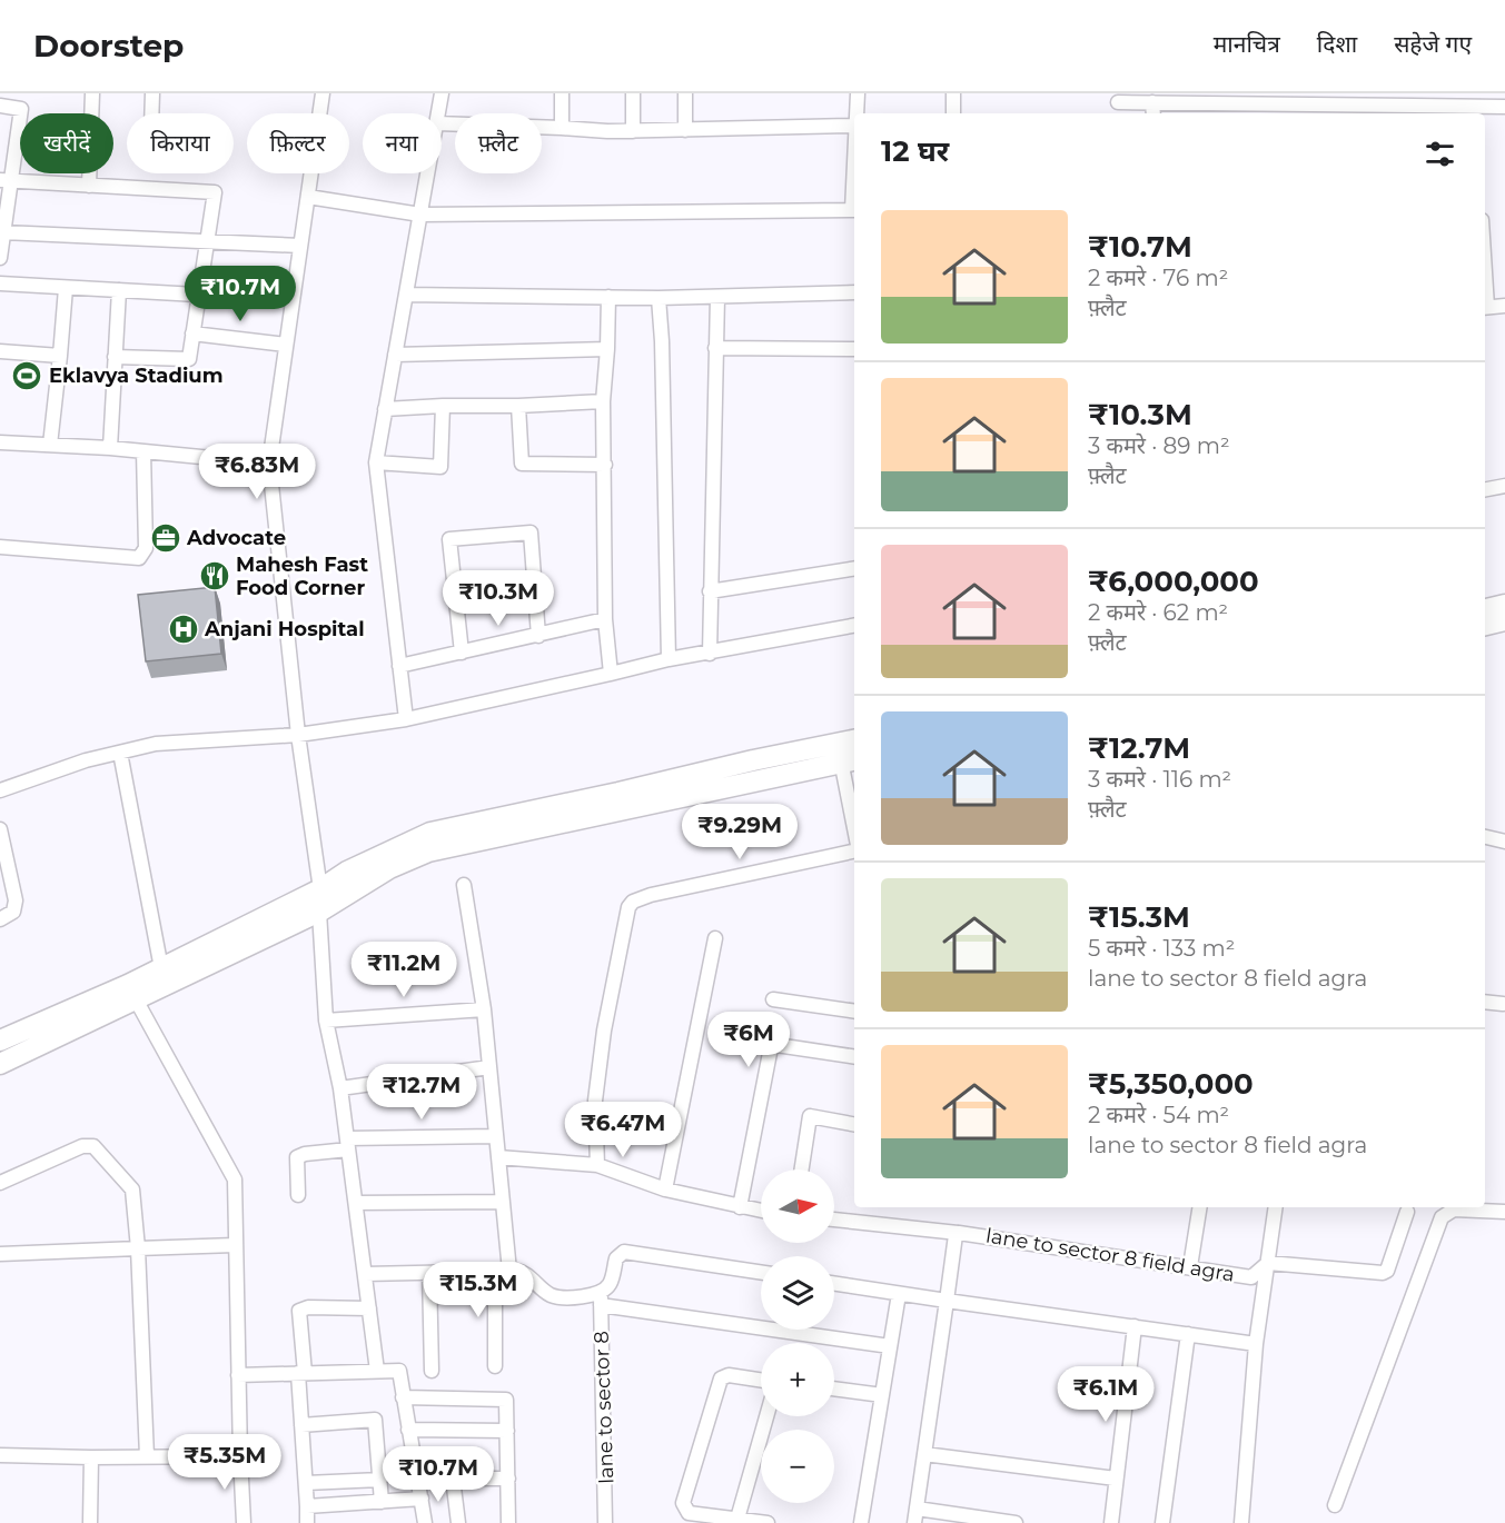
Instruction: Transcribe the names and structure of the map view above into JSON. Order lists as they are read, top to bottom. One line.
{"streets":{"street":["lane to sector 8 field agra","lane to sector 8"]},"places":{"sports":["Eklavya Stadium"],"office":["Advocate"],"restaurant":["Mahesh Fast Food Corner"],"hospital":["Anjani Hospital"]},"north":"right","page":{"header":"Doorstep","nav":["मानचित्र","दिशा","सहेजे गए"],"chip":["खरीदें","किराया","फ़िल्टर","नया","फ़्लैट"],"heading":"12 घर","list":[{"name":"₹10.7M","note":"2 कमरे · 76 m² · फ़्लैट"},{"name":"₹10.3M","note":"3 कमरे · 89 m² · फ़्लैट"},{"name":"₹6,000,000","note":"2 कमरे · 62 m² · फ़्लैट"},{"name":"₹12.7M","note":"3 कमरे · 116 m² · फ़्लैट"},{"name":"₹15.3M","note":"5 कमरे · 133 m² · lane to sector 8 field agra"},{"name":"₹5,350,000","note":"2 कमरे · 54 m² · lane to sector 8 field agra"}],"price":["₹10.7M","₹6.83M","₹10.3M","₹9.29M","₹11.2M","₹6M","₹12.7M","₹6.47M","₹15.3M","₹6.1M","₹5.35M","₹10.7M"],"map_buttons":["+","−"]}}
